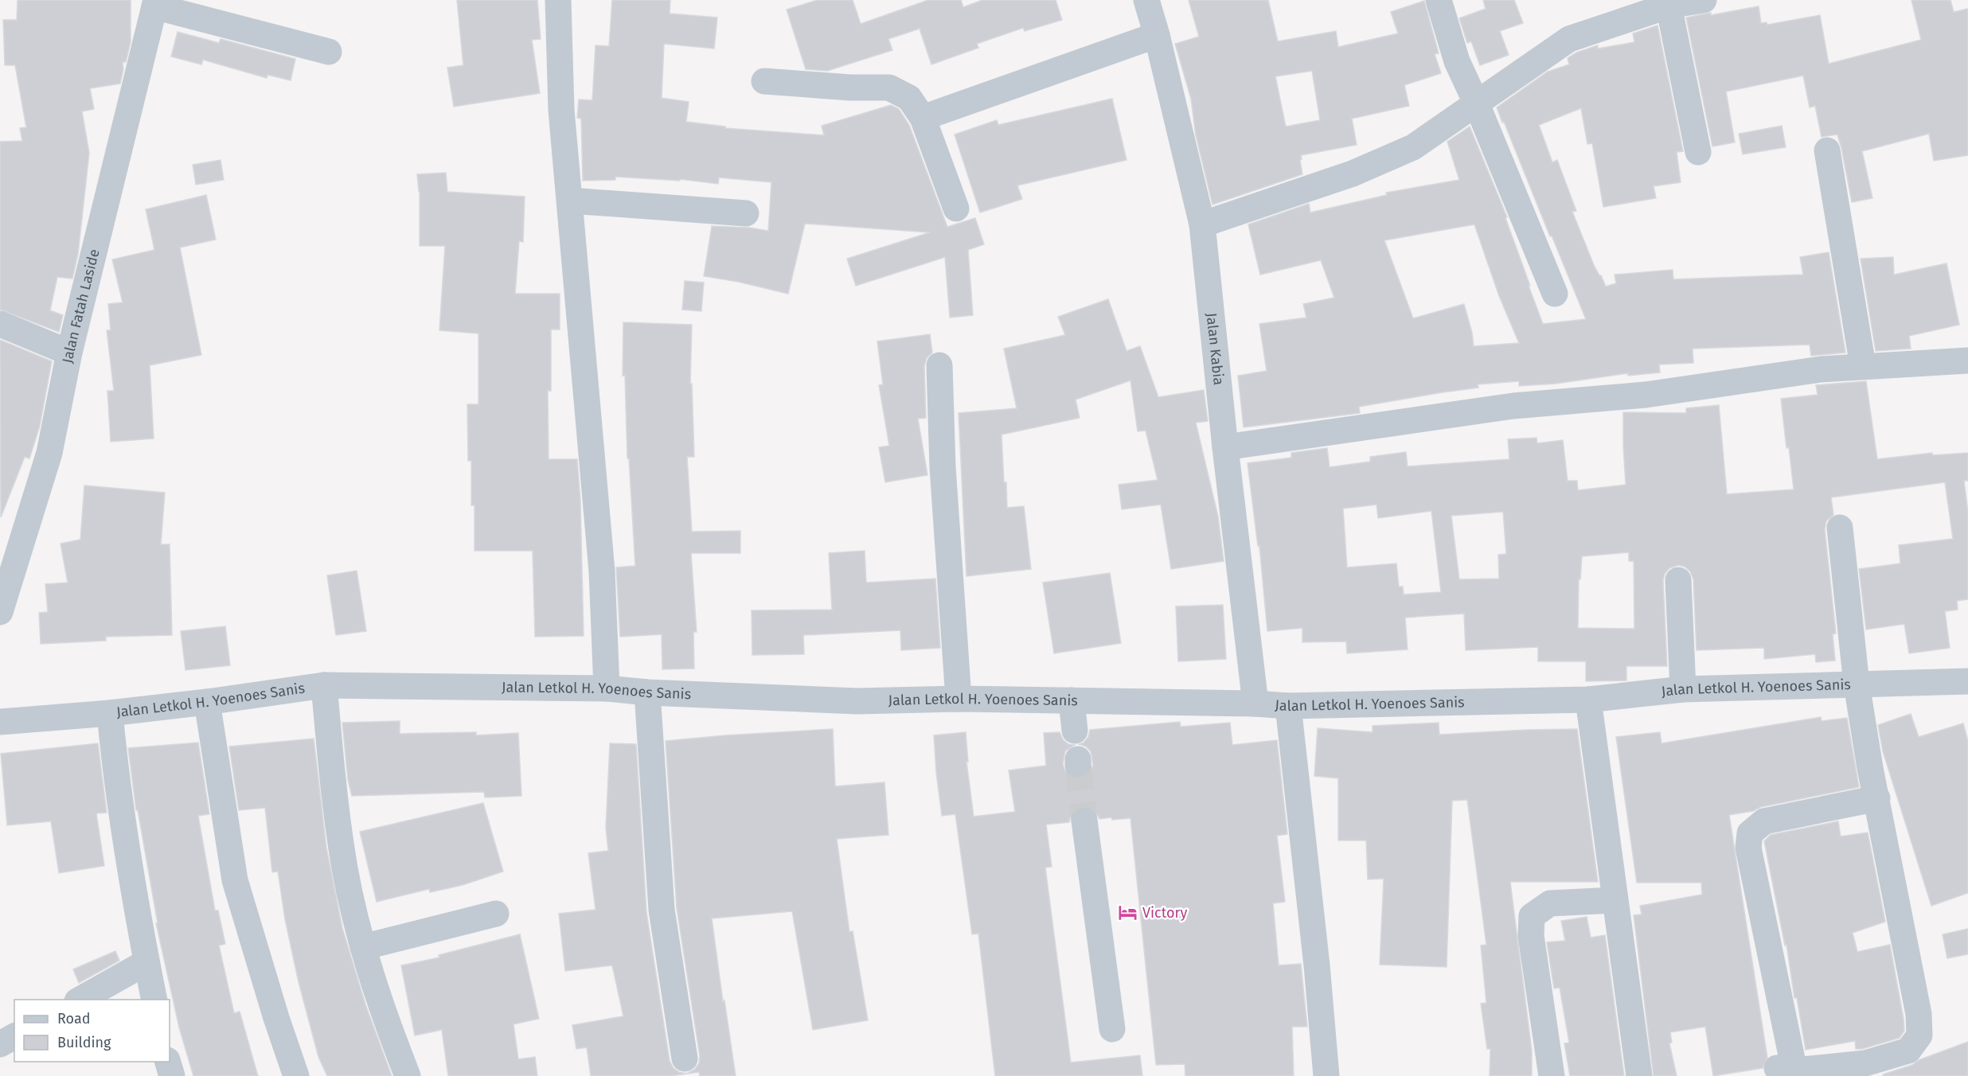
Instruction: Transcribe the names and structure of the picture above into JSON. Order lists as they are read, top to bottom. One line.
{"streets":{"street":["Jalan Fatah Laside","Jalan Kabia","Jalan Letkol H. Yoenoes Sanis"]},"crossings":[["Jalan Kabia","Jalan Letkol H. Yoenoes Sanis"]],"places":{"hotel":["Victory"]},"legend":["Road","Building"]}
